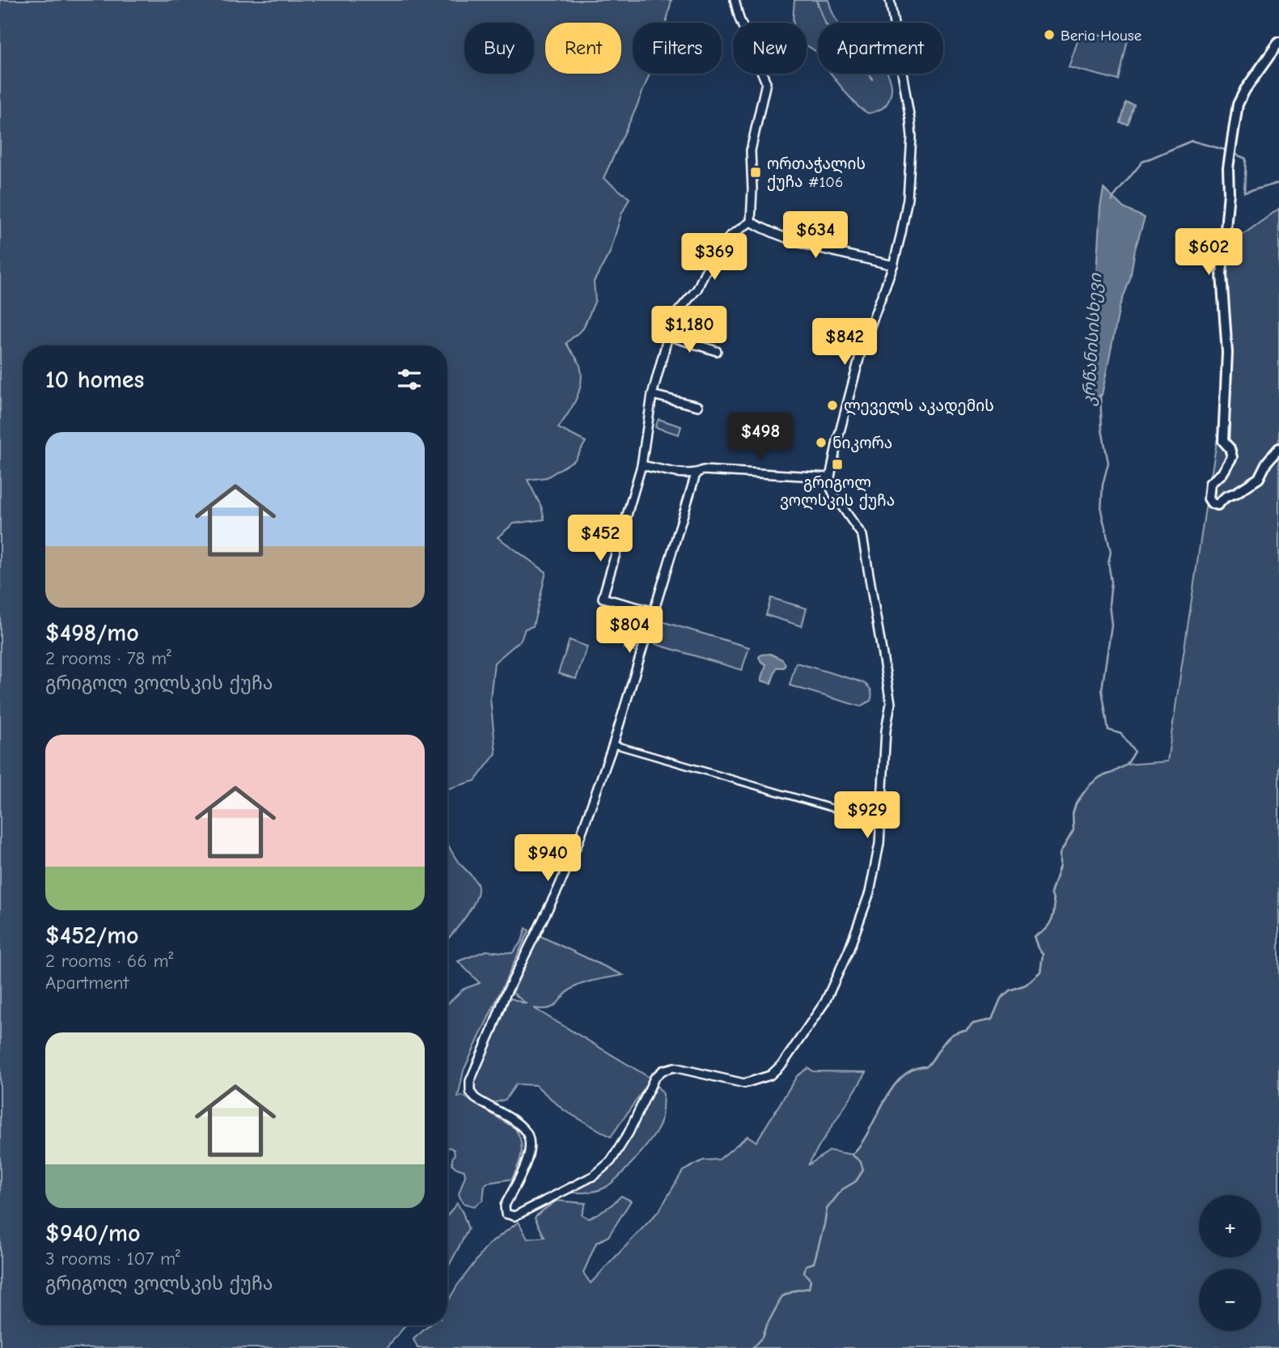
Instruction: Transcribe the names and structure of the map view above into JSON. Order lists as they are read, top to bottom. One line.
{"water":["კრწანისისხევი"],"places":{"other":["Beria House","ლეველს აკადემის","ნიკორა"],"transit":["ორთაჭალის ქუჩა #106","გრიგოლ ვოლსკის ქუჩა"]},"page":{"chip":["Buy","Rent","Filters","New","Apartment"],"price":["$634","$602","$369","$1,180","$842","$498","$452","$804","$929","$940"],"heading":"10 homes","list":[{"name":"$498/mo","note":"2 rooms · 78 m² · გრიგოლ ვოლსკის ქუჩა"},{"name":"$452/mo","note":"2 rooms · 66 m² · Apartment"},{"name":"$940/mo","note":"3 rooms · 107 m² · გრიგოლ ვოლსკის ქუჩა"}],"map_buttons":["+","−"]}}
